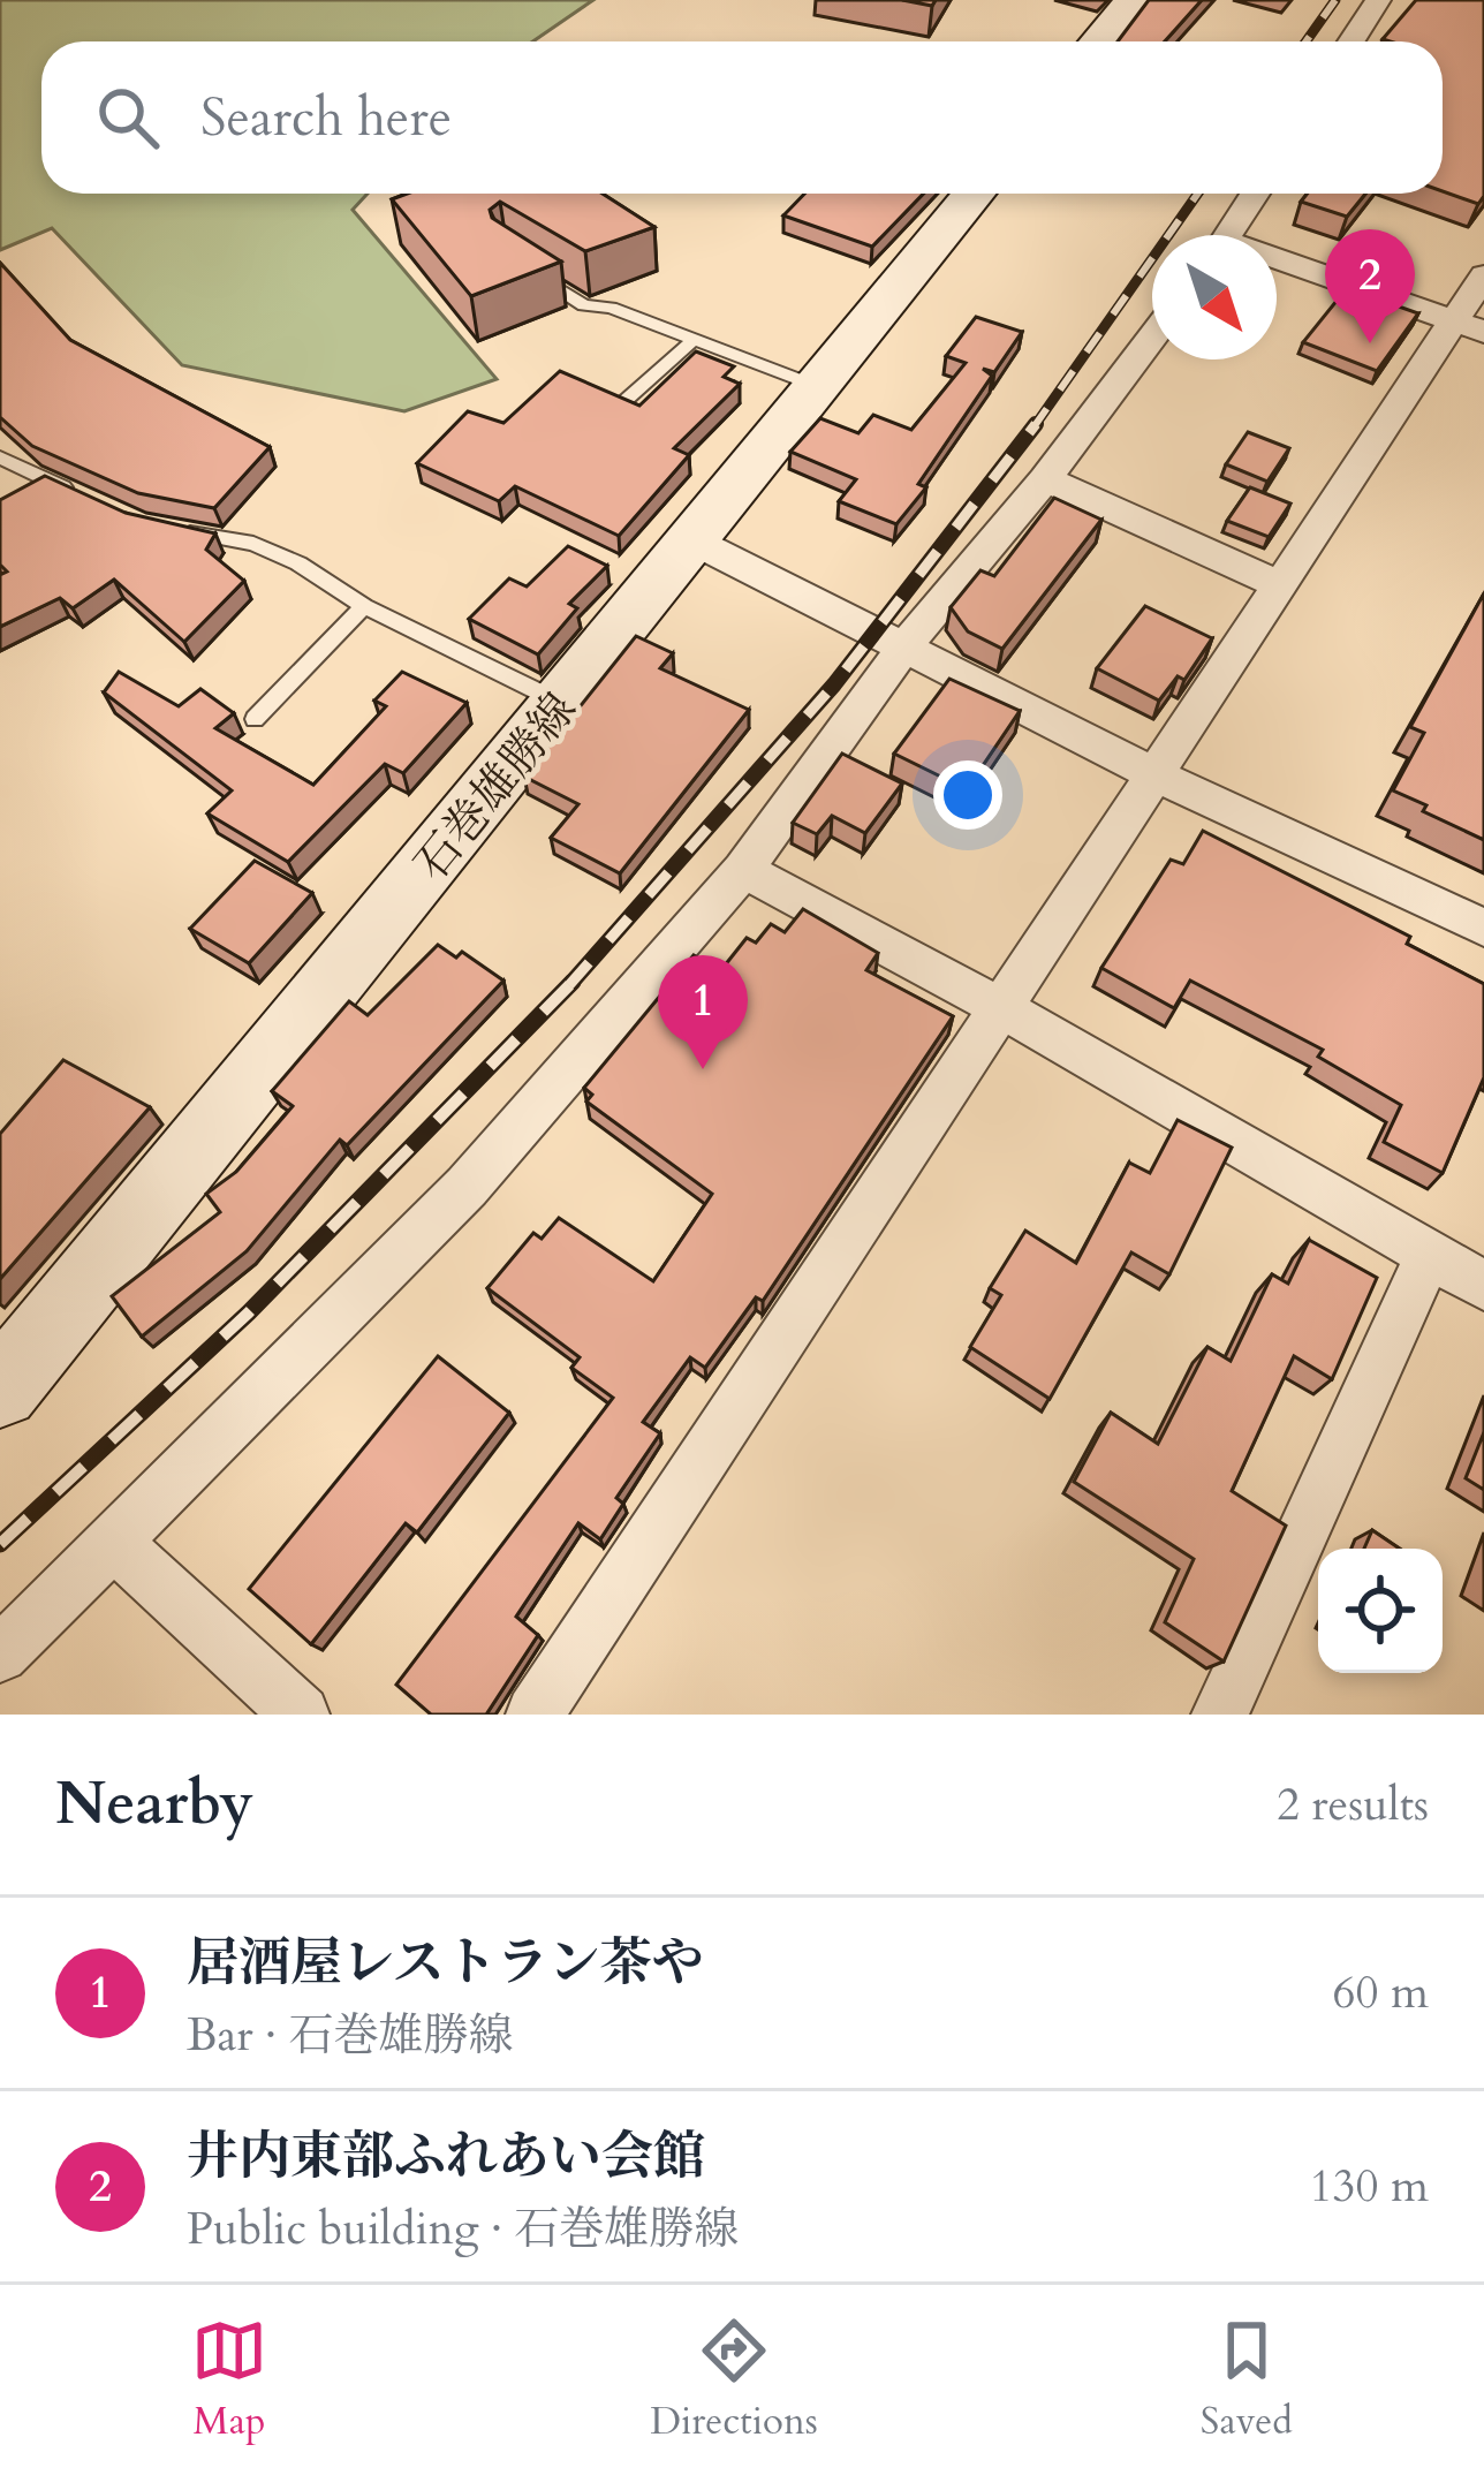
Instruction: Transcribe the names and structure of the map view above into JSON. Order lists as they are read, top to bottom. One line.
{"streets":{"main road":["石巻雄勝線"]},"north":"bottom right","page":{"search":"Search here","pins":["2","1"],"heading":["Nearby","2 results"],"list":[{"mark":"1","name":"居酒屋レストラン茶や","note":"Bar · 石巻雄勝線","value":"60 m"},{"mark":"2","name":"井内東部ふれあい会館","note":"Public building · 石巻雄勝線","value":"130 m"}],"nav":["Map","Directions","Saved"]}}
